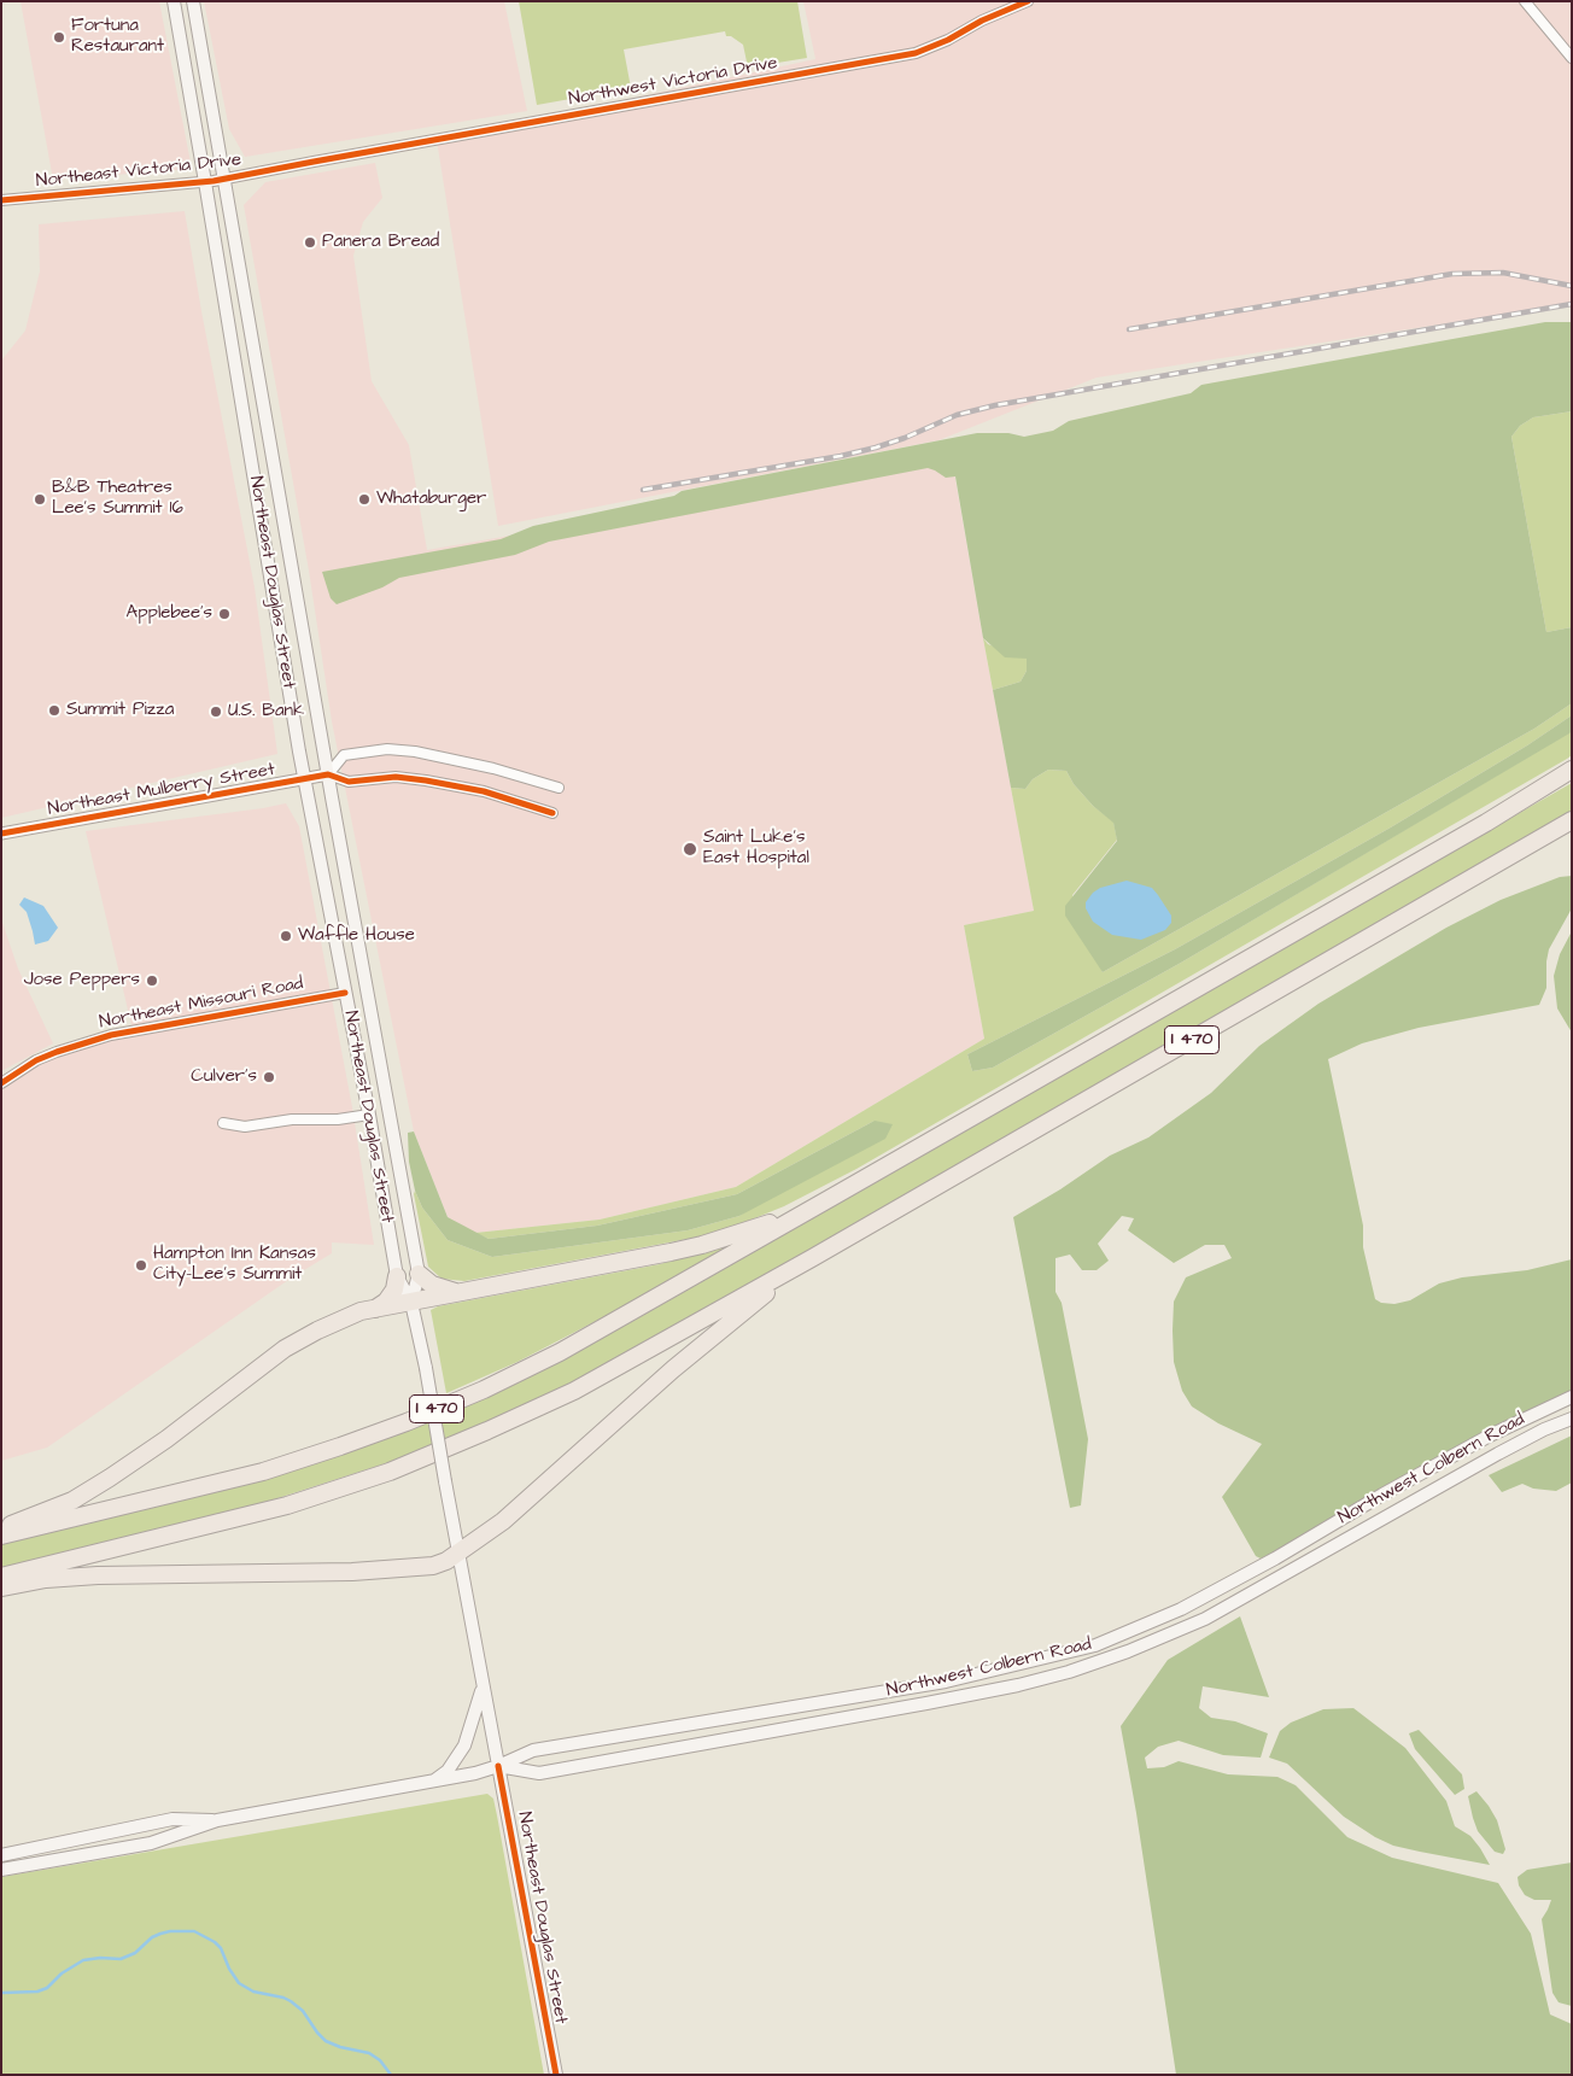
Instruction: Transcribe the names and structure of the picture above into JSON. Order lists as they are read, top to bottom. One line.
{"streets":{"highway":["I 470"],"main road":["Northeast Douglas Street","Northwest Colbern Road"],"street":["Northwest Victoria Drive","Northeast Victoria Drive","Northeast Mulberry Street","Northeast Missouri Road"]},"crossings":[["Northwest Victoria Drive","Northeast Victoria Drive"],["Northeast Victoria Drive","Northeast Douglas Street"],["Northeast Douglas Street","Northeast Mulberry Street"],["Northeast Douglas Street","Northeast Missouri Road"],["Northeast Douglas Street","Northwest Colbern Road"]],"places":["Fortuna Restaurant","Panera Bread","B&B Theatres Lee's Summit 16","Whataburger","Applebee's","Summit Pizza","U.S. Bank","Saint Luke's East Hospital","Waffle House","Jose Peppers","Culver's","Hampton Inn Kansas City-Lee's Summit"]}
